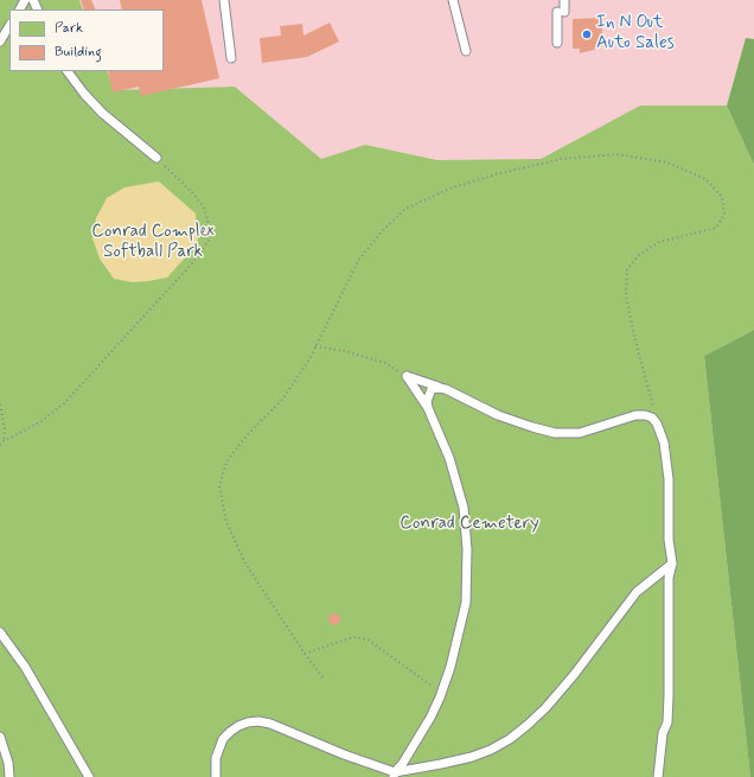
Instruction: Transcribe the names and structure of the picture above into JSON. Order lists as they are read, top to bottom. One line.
{"parks":["Conrad Complex Softball Park","Conrad Cemetery"],"places":["In N Out Auto Sales"],"legend":["Park","Building"]}
